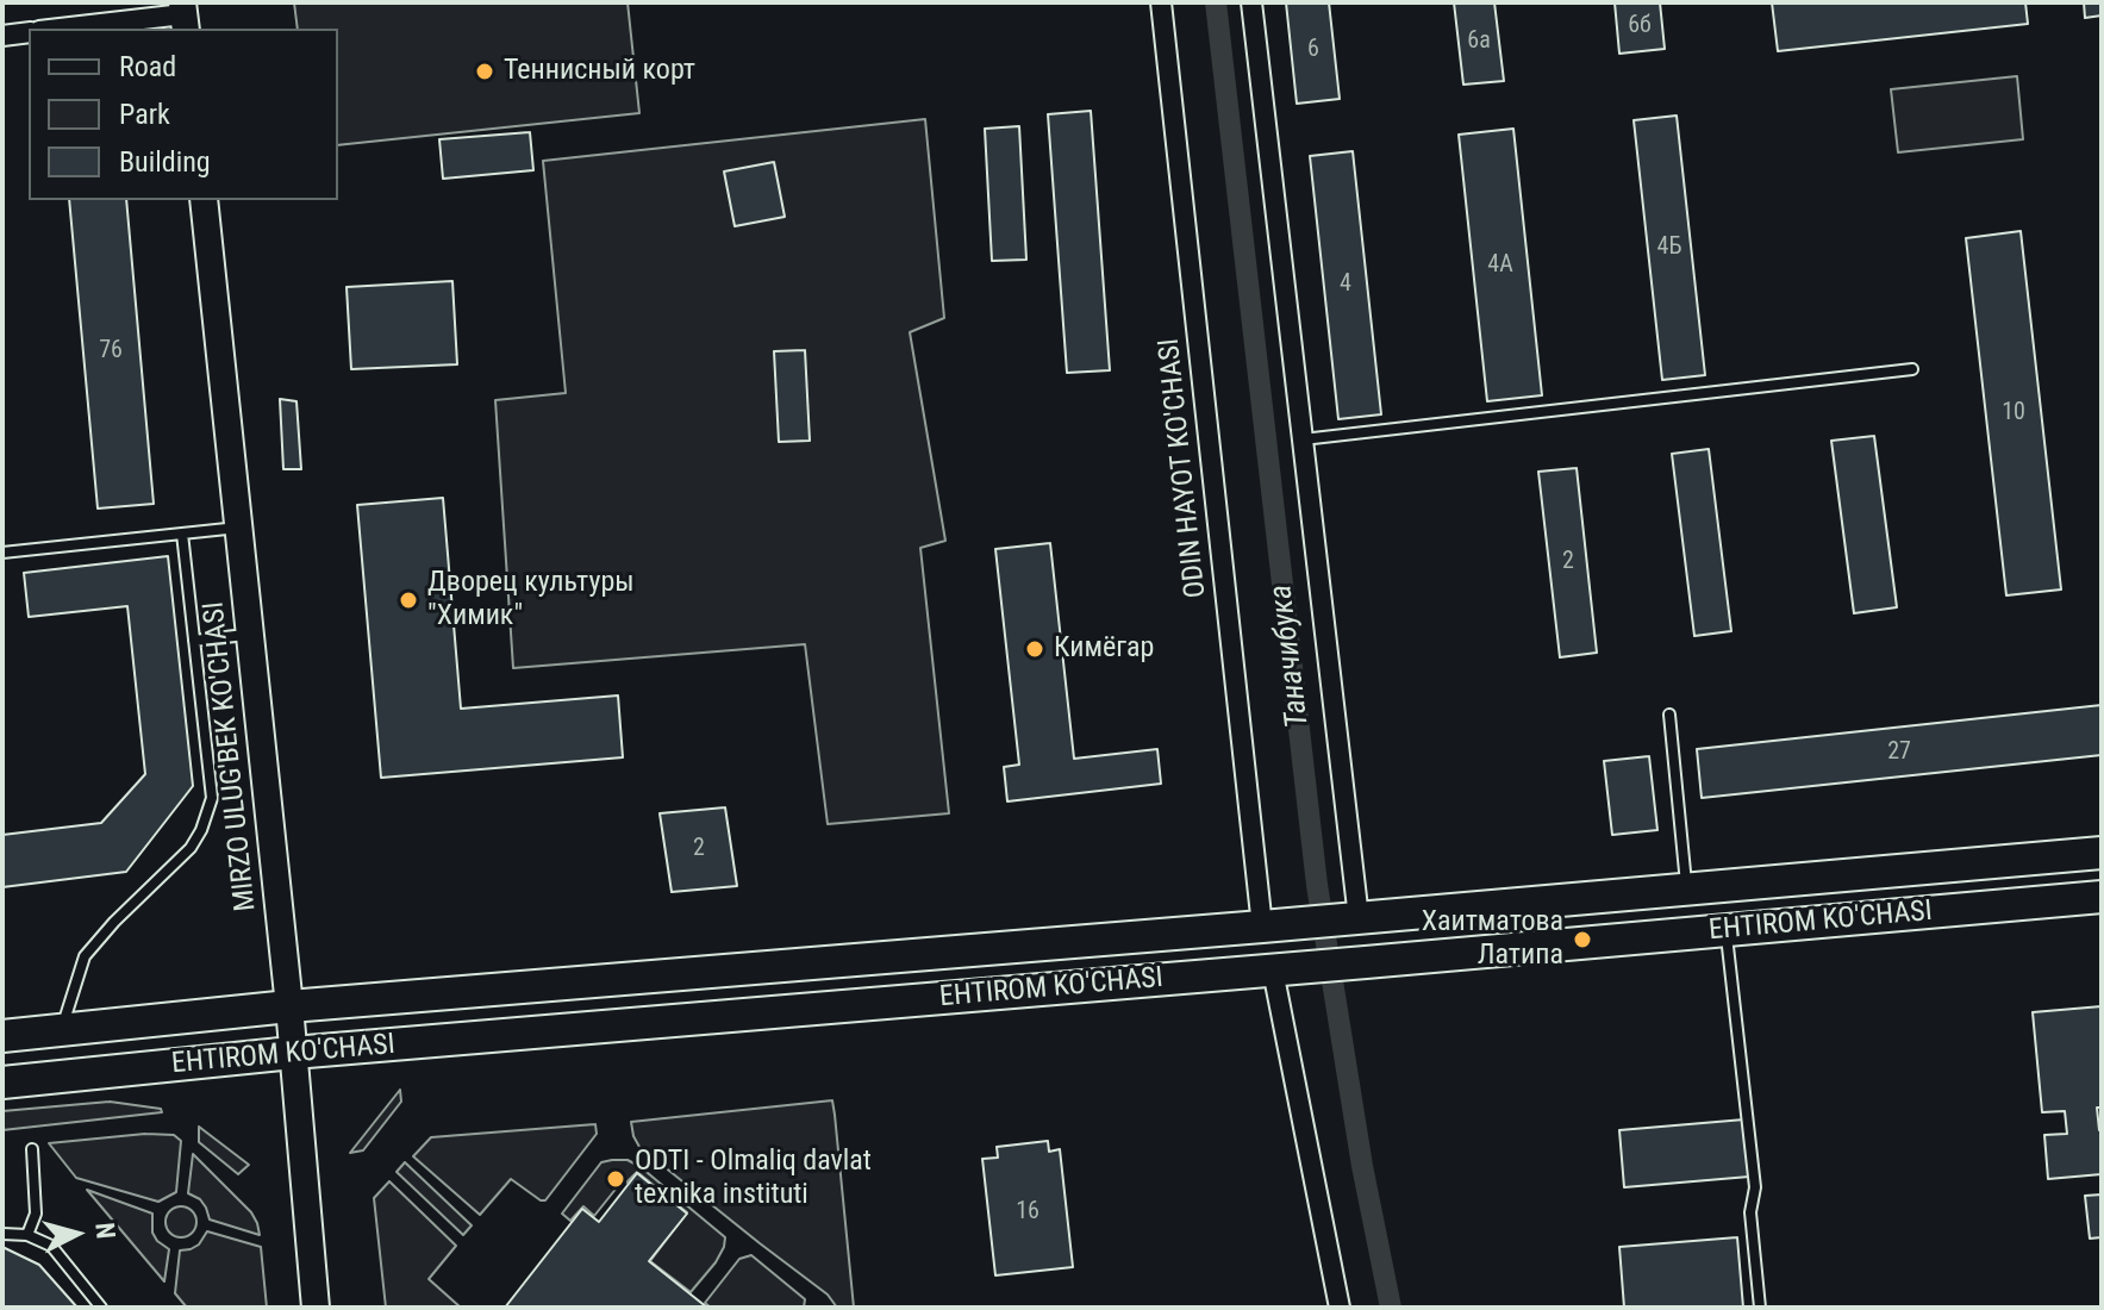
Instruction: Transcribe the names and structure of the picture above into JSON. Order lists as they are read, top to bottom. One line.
{"streets":{"main road":["MIRZO ULUG'BEK KO'CHASI","EHTIROM KO'CHASI"],"street":["ODIN HAYOT KO'CHASI"]},"crossings":[["ODIN HAYOT KO'CHASI","EHTIROM KO'CHASI"],["MIRZO ULUG'BEK KO'CHASI","EHTIROM KO'CHASI"]],"water":["Таначибука"],"places":["Теннисный корт","Дворец культуры \"Химик\"","Кимёгар","Хаитматова Латипа","ODTI - Olmaliq davlat texnika instituti"],"house_numbers":["6б","6а","6","4Б","4А","4","76","10","2","27","2","16"],"legend":["Road","Park","Building"],"north":"right"}
